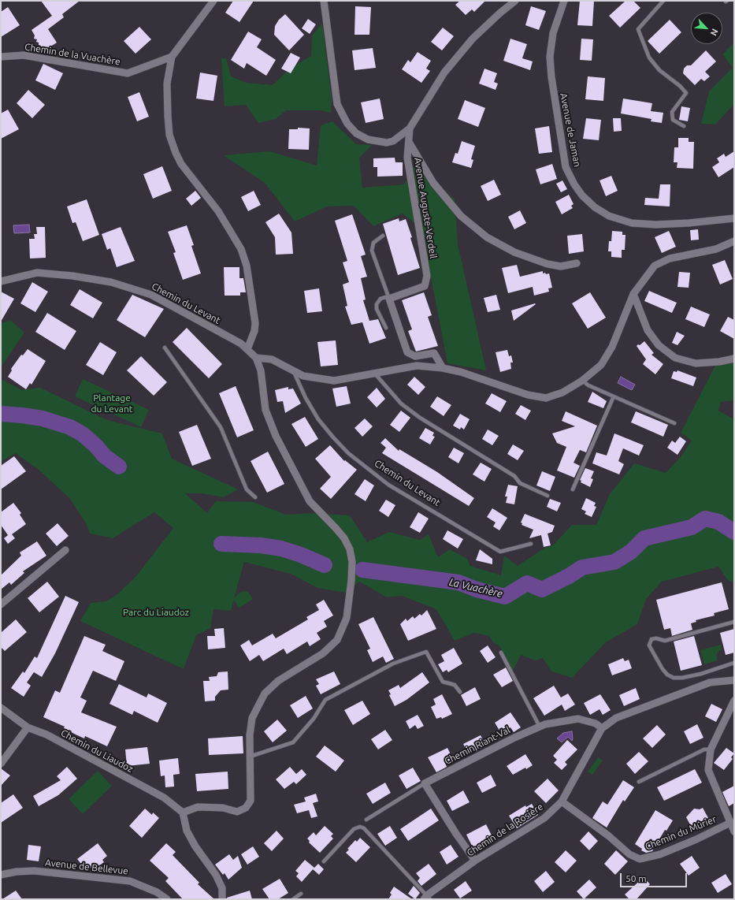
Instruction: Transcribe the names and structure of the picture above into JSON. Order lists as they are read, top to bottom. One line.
{"streets":{"street":["Chemin de la Vuachère","Avenue de Jaman","Avenue Auguste-Verdeil","Chemin du Levant","Chemin Riant-Val","Chemin du Liaudoz","Chemin de la Rosière","Chemin du Mûrier","Avenue de Bellevue"]},"crossings":[["Chemin Riant-Val","Chemin de la Rosière"],["Chemin de la Rosière","Chemin du Mûrier"]],"water":["La Vuachère"],"parks":["Plantage du Levant","Parc du Liaudoz"],"scale_bar":"50 m","north":"bottom right"}
